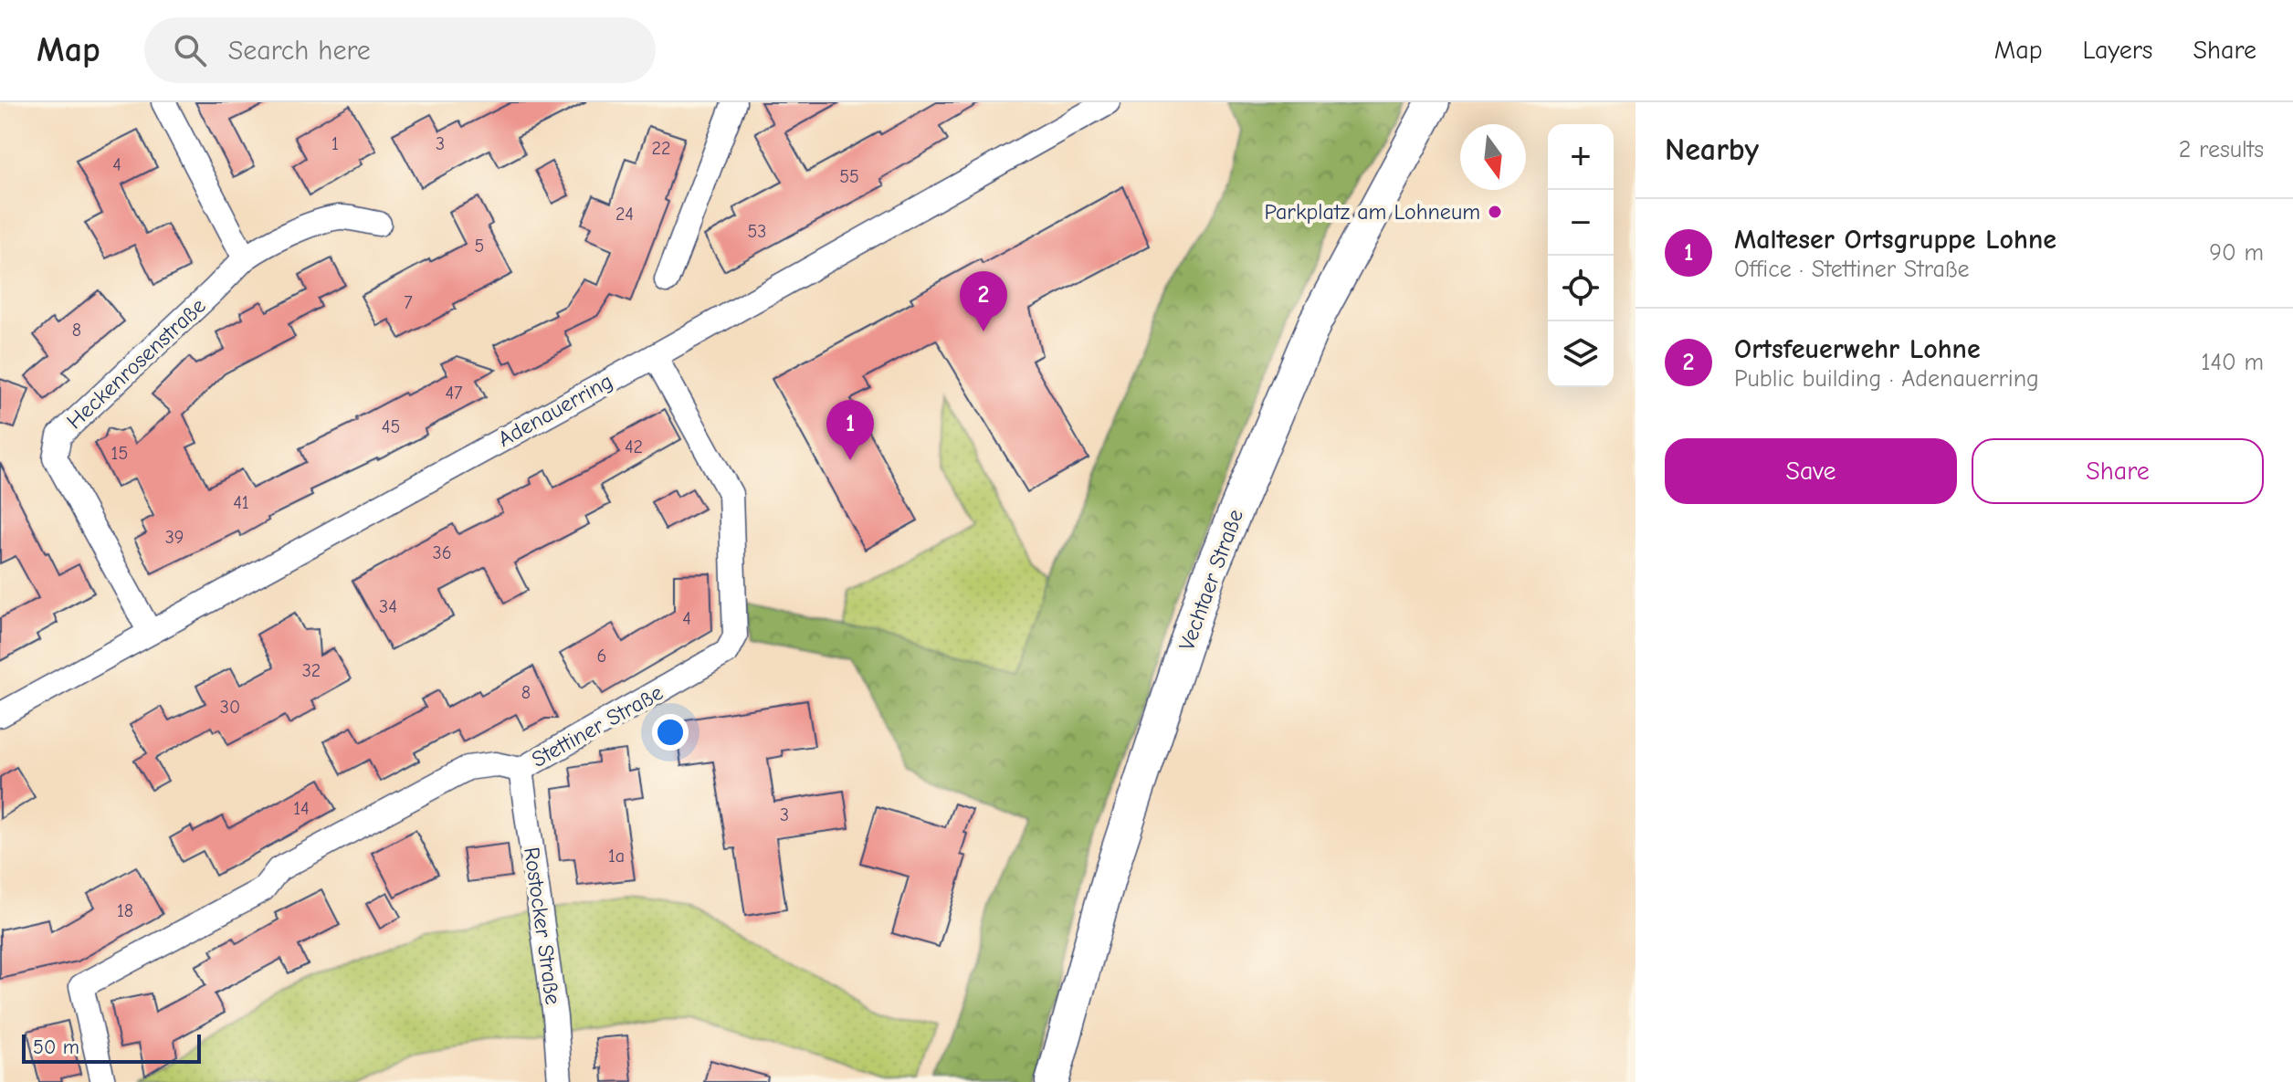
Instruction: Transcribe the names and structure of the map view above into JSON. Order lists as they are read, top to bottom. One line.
{"streets":{"main road":["Vechtaer Straße"],"street":["Heckenrosenstraße","Adenauerring","Stettiner Straße","Rostocker Straße"]},"crossings":[["Heckenrosenstraße","Adenauerring"],["Adenauerring","Stettiner Straße"],["Stettiner Straße","Rostocker Straße"]],"places":["Parkplatz am Lohneum"],"house_numbers":["1","3","22","4","55","24","53","5","7","8","47","45","42","15","41","39","36","34","4","6","32","8","30","14","3","1a","18"],"scale_bar":"50 m","north":"bottom","page":{"header":"Map","search":"Search here","nav":["Map","Layers","Share"],"heading":["Nearby","2 results"],"map_buttons":["+","−"],"list":[{"mark":"1","name":"Malteser Ortsgruppe Lohne","note":"Office · Stettiner Straße","value":"90 m"},{"mark":"2","name":"Ortsfeuerwehr Lohne","note":"Public building · Adenauerring","value":"140 m"}],"pins":["2","1"],"buttons":["Save","Share"],"scale":"50 m"}}
